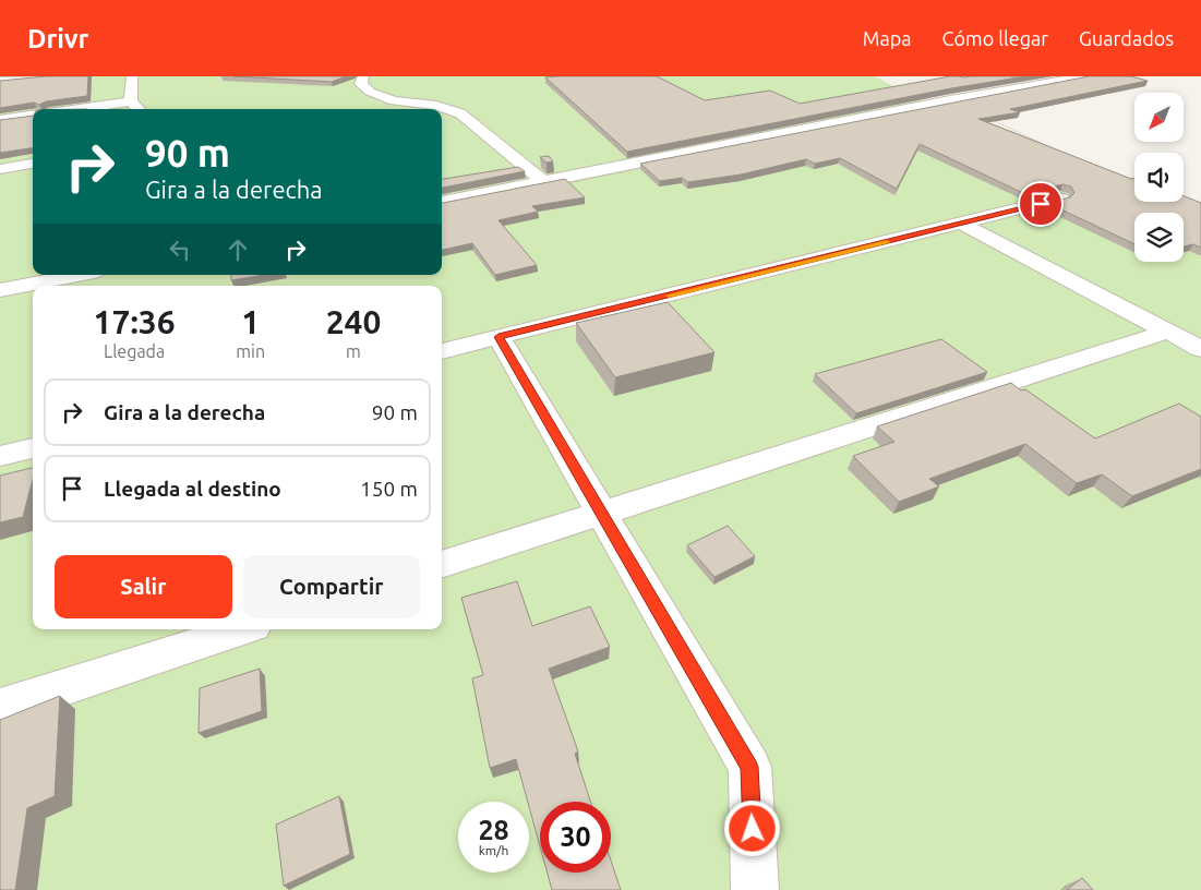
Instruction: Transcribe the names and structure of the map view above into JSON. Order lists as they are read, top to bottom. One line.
{"north":"bottom left","page":{"header":"Drivr","nav":["Mapa","Cómo llegar","Guardados"],"turn":["90 m","Gira a la derecha"],"eta":["17:36","Llegada","1","min","240","m"],"list":[{"name":"Gira a la derecha","value":"90 m"},{"name":"Llegada al destino","value":"150 m"}],"buttons":["Salir","Compartir"],"speed":"28 km/h","limit":"30"}}
